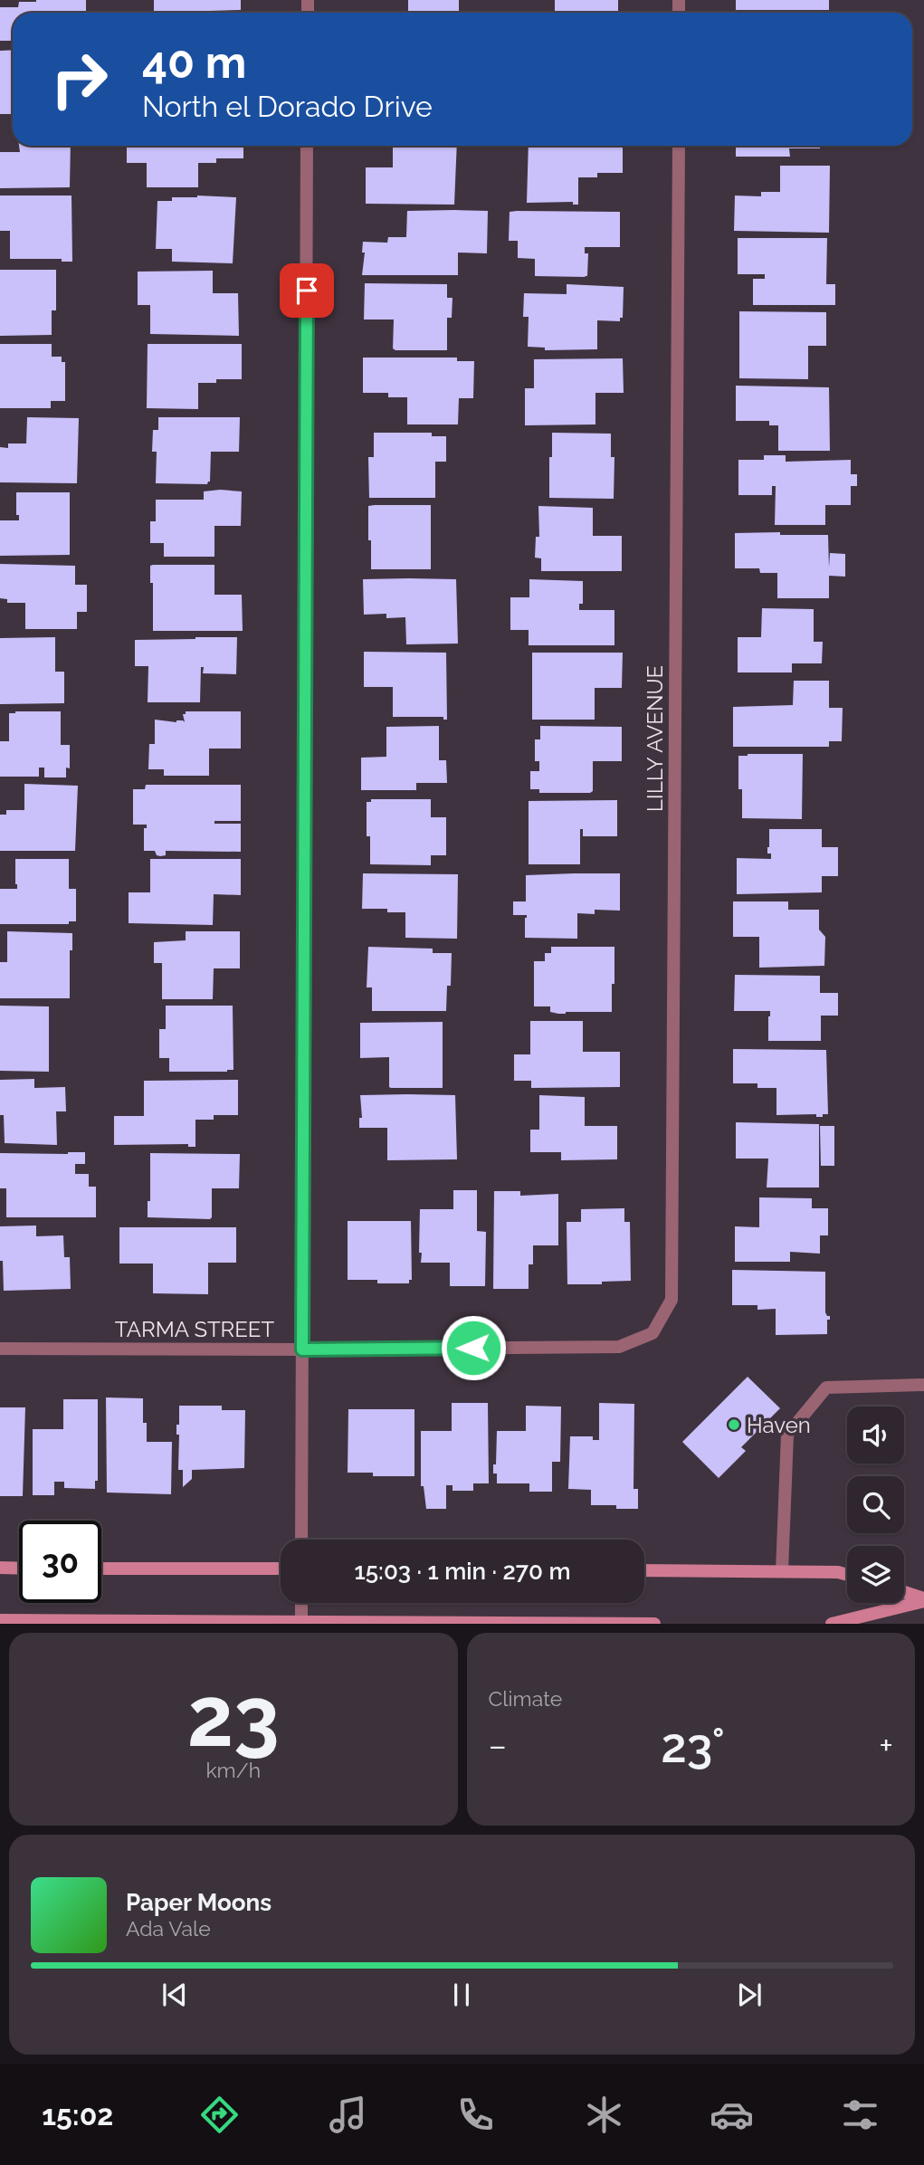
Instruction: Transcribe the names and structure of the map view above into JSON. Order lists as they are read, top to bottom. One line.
{"streets":{"street":["LILLY AVENUE","TARMA STREET"]},"crossings":[["LILLY AVENUE","TARMA STREET"]],"places":["Haven"],"page":{"turn":["40 m","North el Dorado Drive"],"limit":"30","trip":"15:03 · 1 min · 270 m","tile":[["23","km/h"],"Climate"],"heat":["−","23°","+"],"song":["Paper Moons","Ada Vale"],"tabs":"15:02"}}
